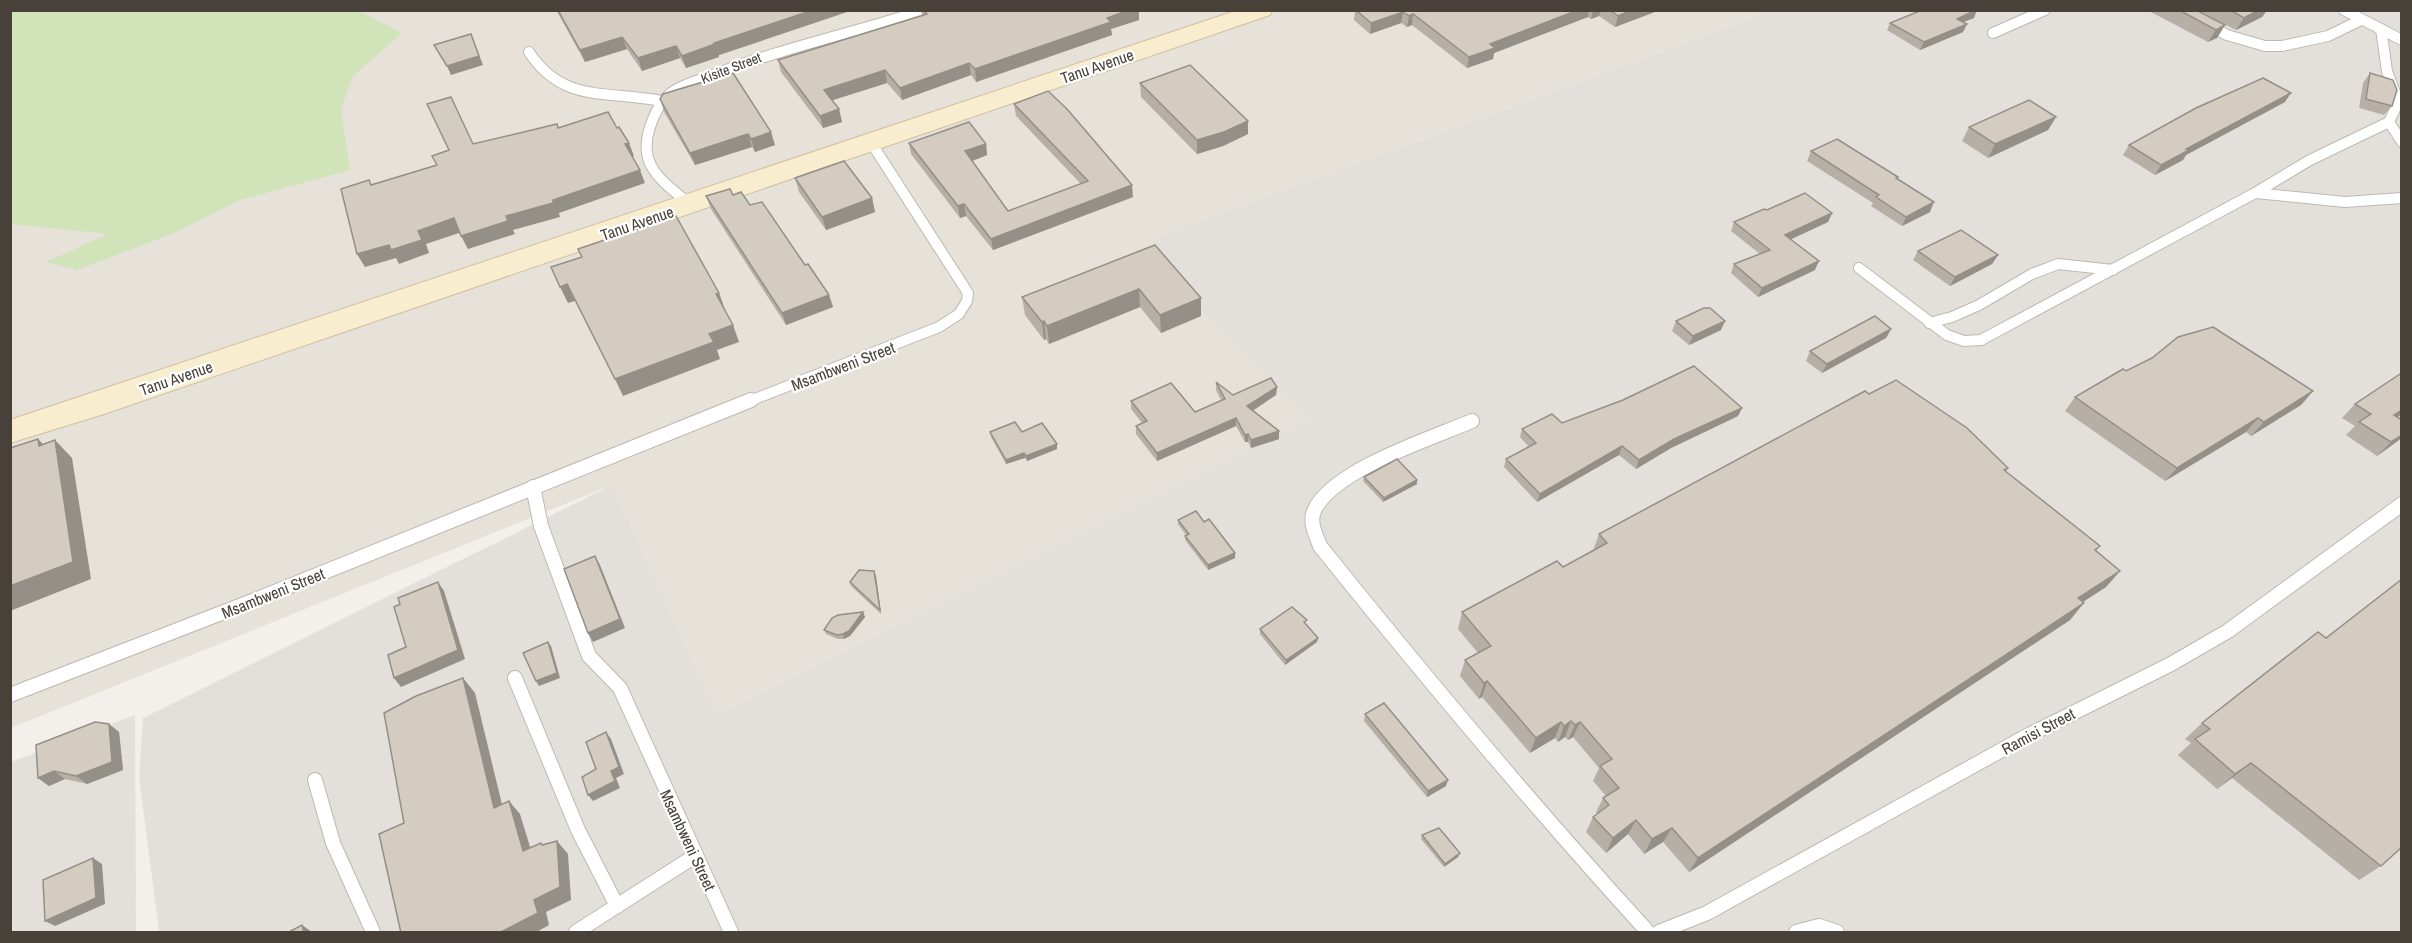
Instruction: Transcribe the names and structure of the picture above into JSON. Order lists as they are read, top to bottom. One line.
{"streets":{"street":["Tanu Avenue"],"lane":["Kisite Street","Msambweni Street","Ramisi Street"]},"crossings":[["Tanu Avenue","Msambweni Street"]]}
